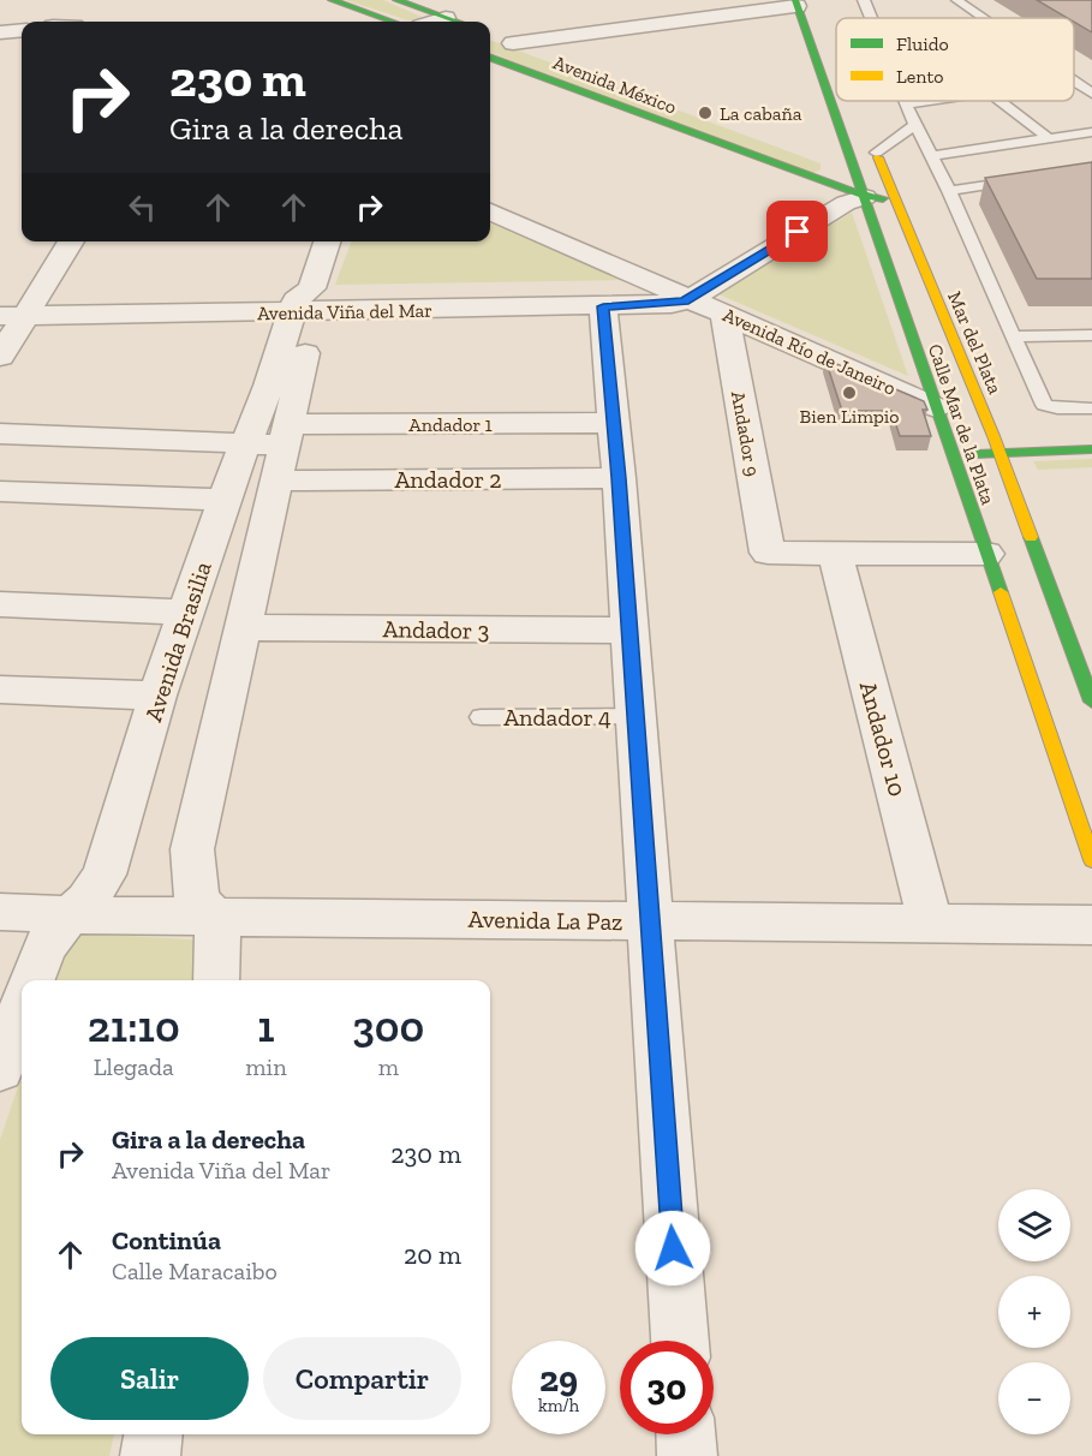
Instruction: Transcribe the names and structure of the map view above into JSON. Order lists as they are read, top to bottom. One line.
{"streets":{"main road":["Avenida México","Mar del Plata","Calle Mar de la Plata"],"street":["Avenida Viña del Mar","Avenida Río de Janeiro","Andador 1","Andador 9","Andador 2","Andador 3","Avenida Brasilia","Andador 10","Avenida La Paz"],"lane":["Andador 4"]},"crossings":[["Avenida México","Mar del Plata"],["Avenida México","Calle Mar de la Plata"],["Avenida Viña del Mar","Avenida Río de Janeiro"],["Avenida Viña del Mar","Avenida Brasilia"],["Avenida Río de Janeiro","Calle Mar de la Plata"],["Avenida Río de Janeiro","Andador 9"],["Andador 1","Avenida Brasilia"],["Andador 9","Andador 10"],["Andador 2","Avenida Brasilia"],["Andador 3","Avenida Brasilia"],["Avenida Brasilia","Avenida La Paz"],["Andador 10","Avenida La Paz"]],"places":["La cabaña","Bien Limpio"],"legend":["Fluido","Lento"],"page":{"turn":["230 m","Gira a la derecha"],"eta":["21:10","Llegada","1","min","300","m"],"list":[{"name":"Gira a la derecha","note":"Avenida Viña del Mar","value":"230 m"},{"name":"Continúa","note":"Calle Maracaibo","value":"20 m"}],"map_buttons":["+","−"],"buttons":["Salir","Compartir"],"speed":"29 km/h","limit":"30"}}
